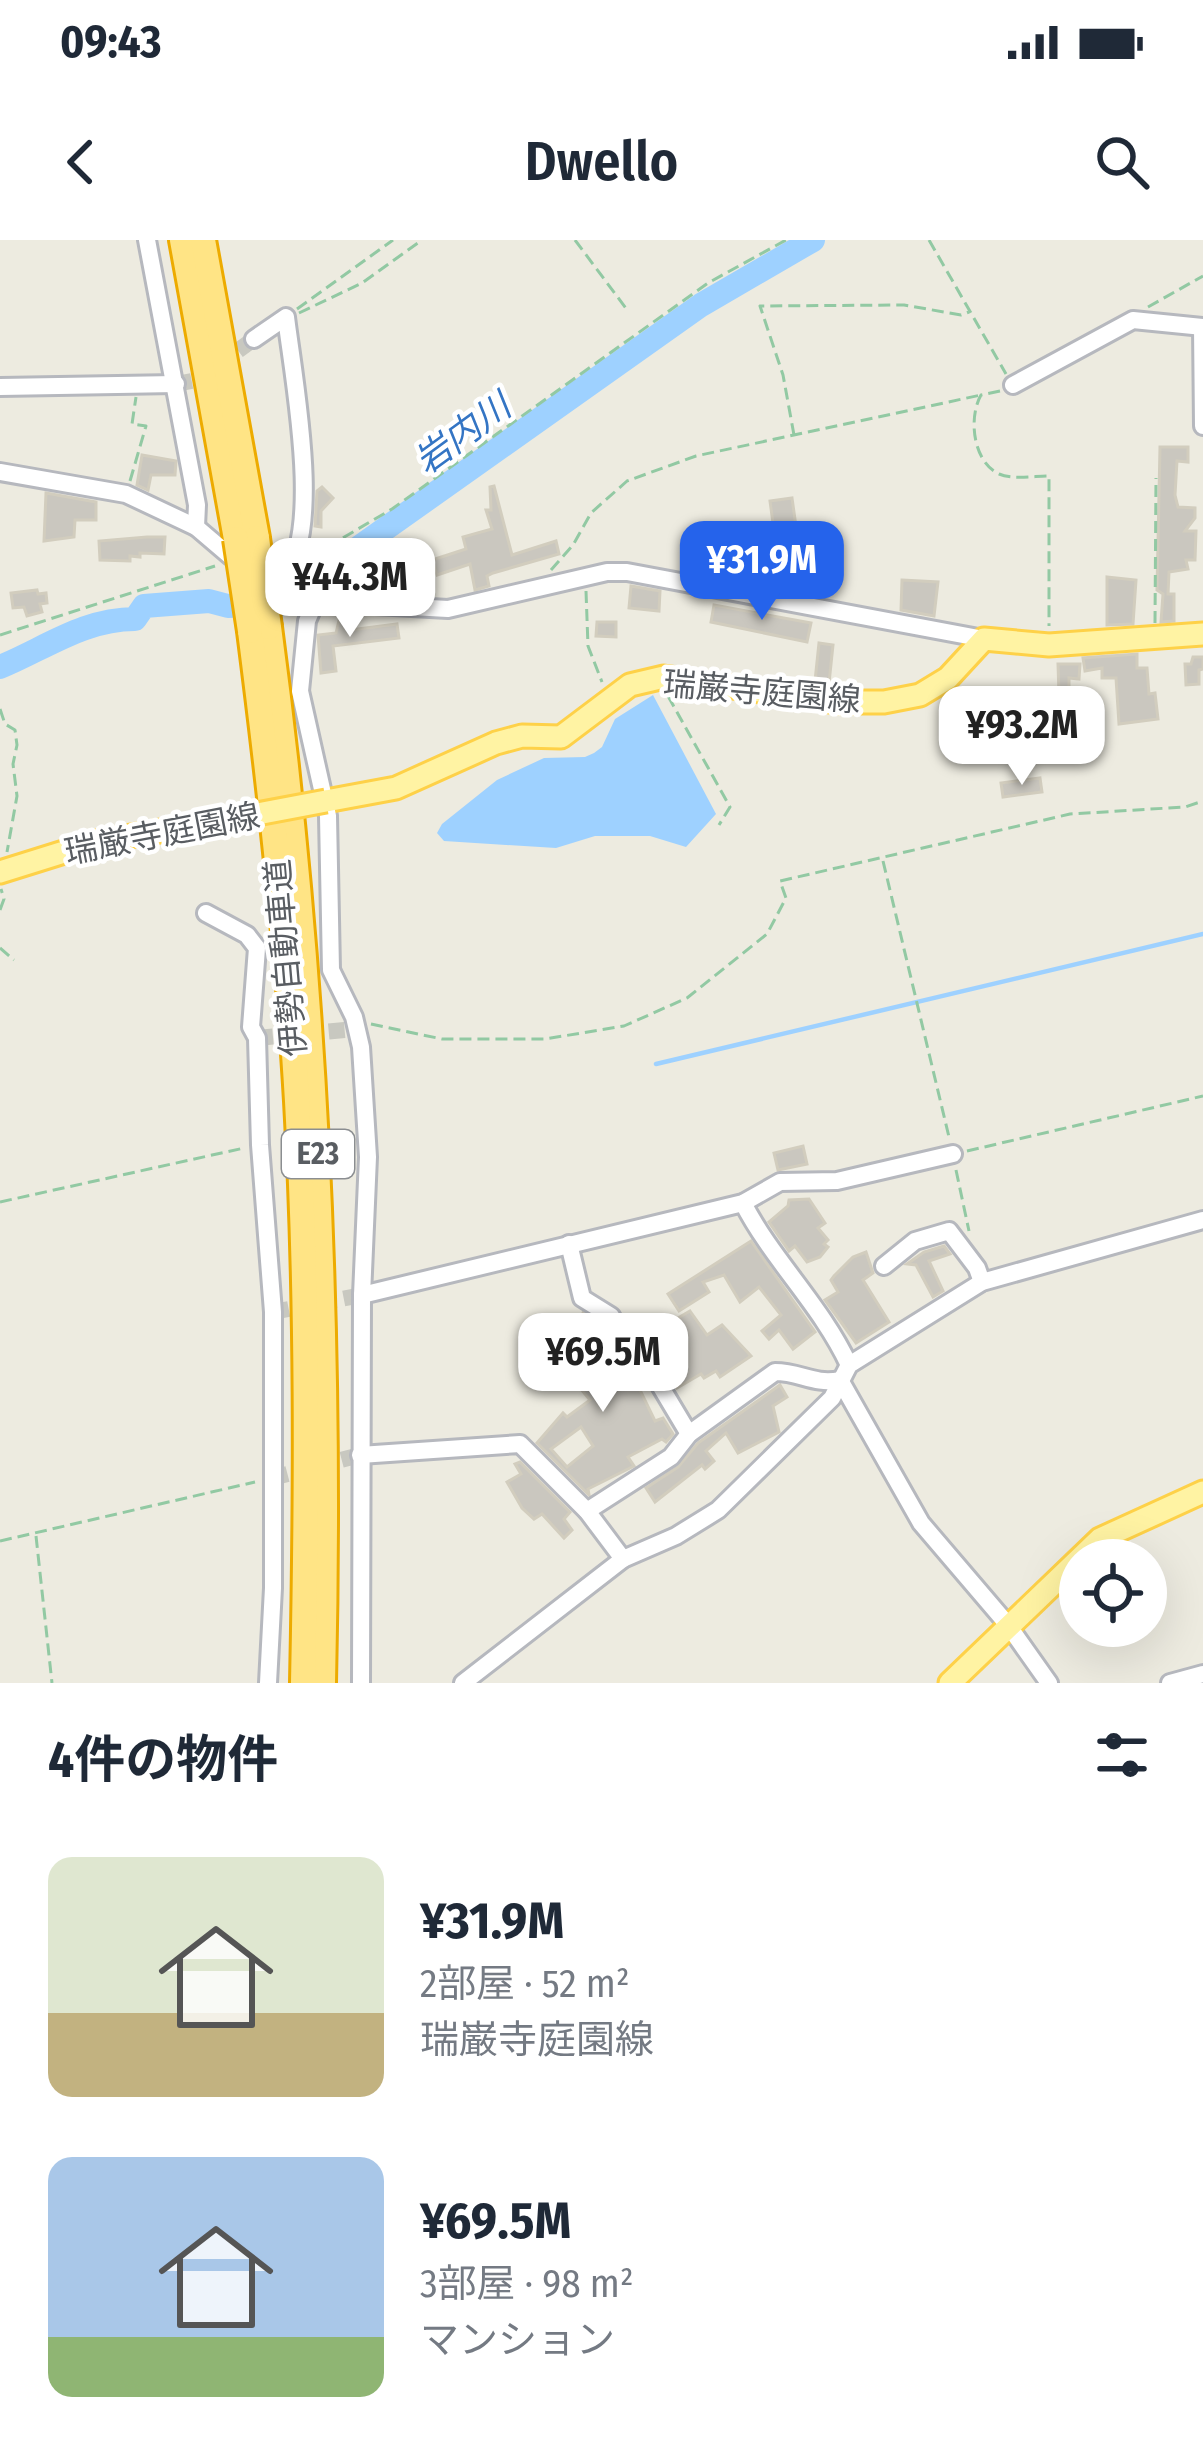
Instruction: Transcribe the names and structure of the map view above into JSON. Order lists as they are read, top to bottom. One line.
{"streets":{"highway":["伊勢自動車道","E23"],"main road":["瑞巌寺庭園線","瑞厳寺庭園線"]},"crossings":[["瑞巌寺庭園線","瑞厳寺庭園線"]],"water":["岩内川"],"page":{"status":"09:43","header":"Dwello","price":["¥31.9M","¥44.3M","¥93.2M","¥69.5M"],"heading":"4件の物件","list":[{"name":"¥31.9M","note":"2部屋 · 52 m² · 瑞巌寺庭園線"},{"name":"¥69.5M","note":"3部屋 · 98 m² · マンション"}]}}
